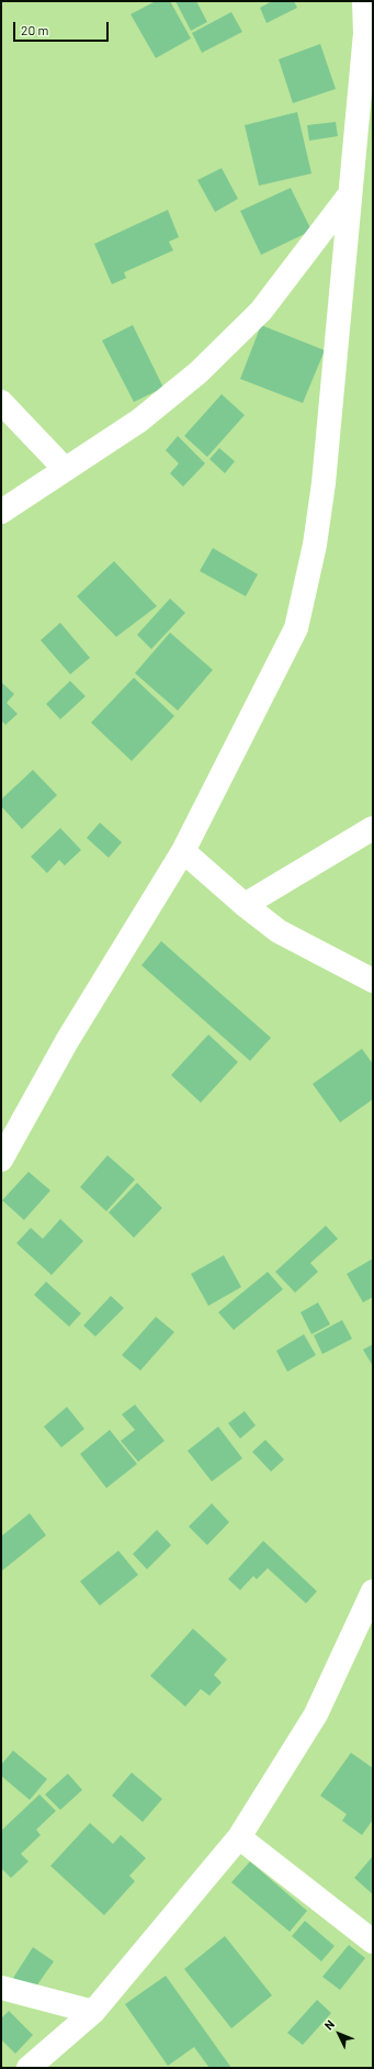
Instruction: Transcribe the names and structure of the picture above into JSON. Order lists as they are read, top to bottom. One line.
{"scale_bar":"20 m","north":"top left"}
